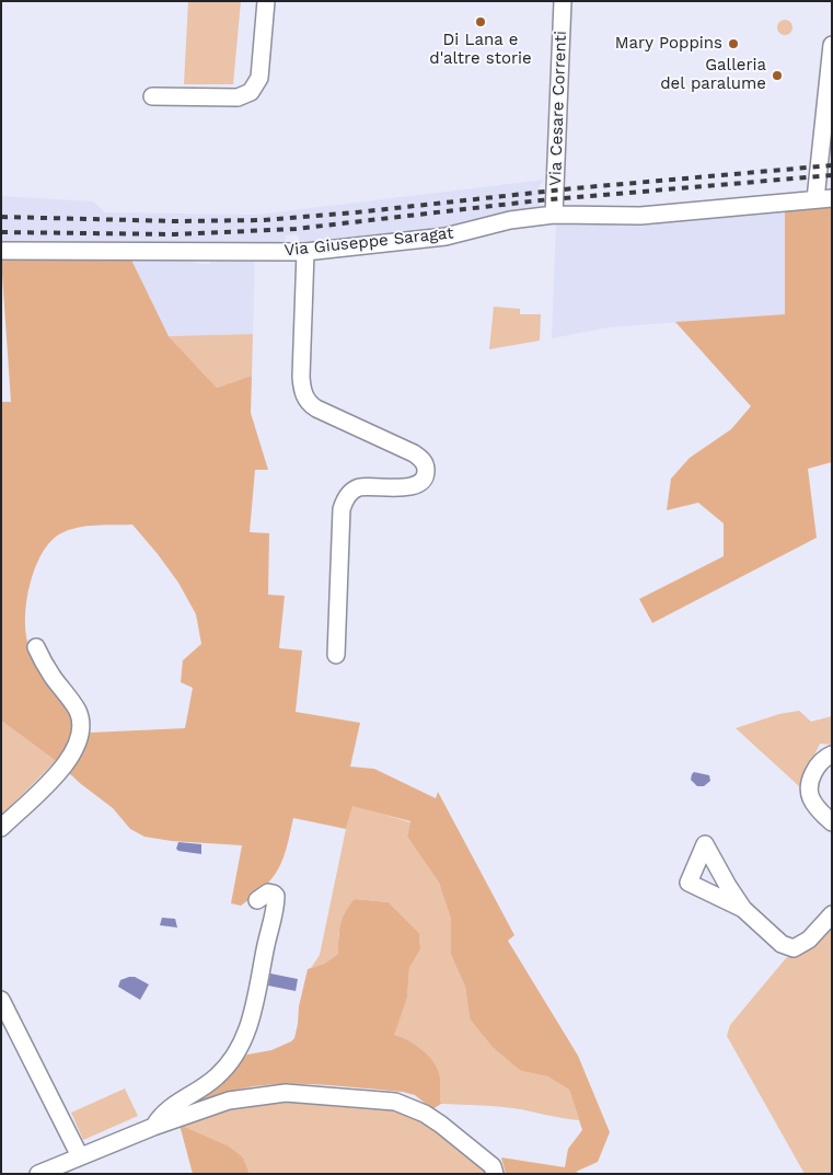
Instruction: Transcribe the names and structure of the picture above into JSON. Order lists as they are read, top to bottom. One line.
{"streets":{"street":["Via Cesare Correnti","Via Giuseppe Saragat"]},"crossings":[["Via Cesare Correnti","Via Giuseppe Saragat"]],"places":["Di Lana e d'altre storie","Mary Poppins","Galleria del paralume"]}
